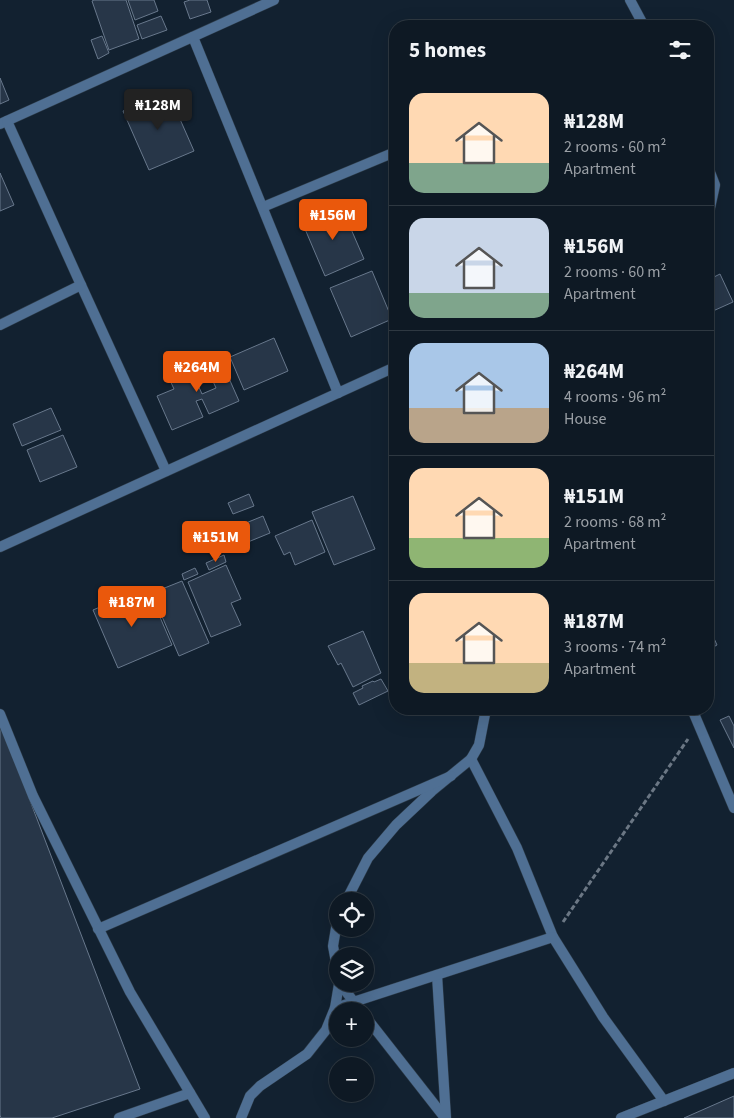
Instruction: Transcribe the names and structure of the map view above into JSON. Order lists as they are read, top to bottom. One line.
{"page":{"heading":"5 homes","list":[{"name":"₦128M","note":"2 rooms · 60 m² · Apartment"},{"name":"₦156M","note":"2 rooms · 60 m² · Apartment"},{"name":"₦264M","note":"4 rooms · 96 m² · House"},{"name":"₦151M","note":"2 rooms · 68 m² · Apartment"},{"name":"₦187M","note":"3 rooms · 74 m² · Apartment"}],"price":["₦128M","₦156M","₦264M","₦151M","₦187M"],"map_buttons":["+","−"]}}
